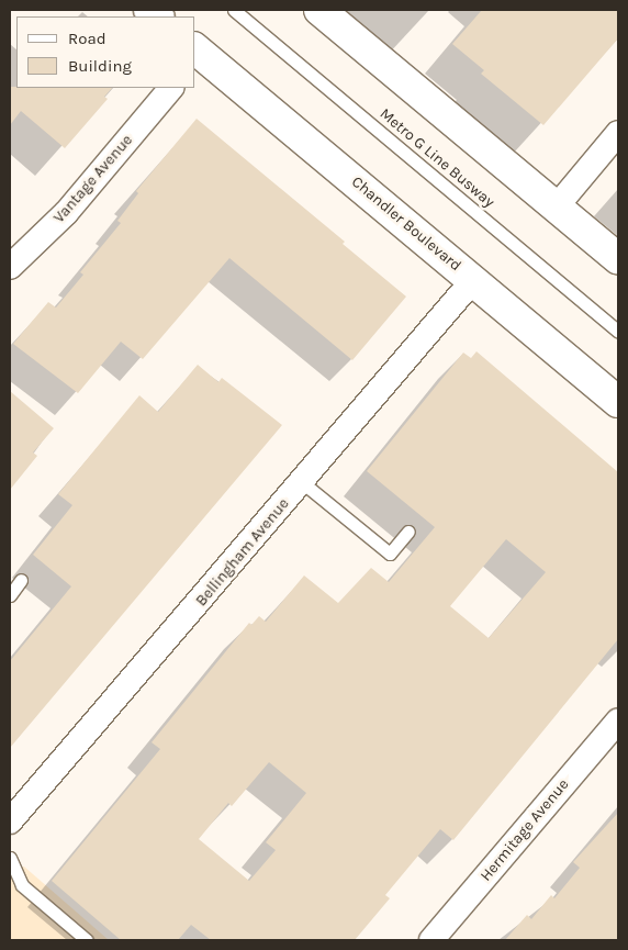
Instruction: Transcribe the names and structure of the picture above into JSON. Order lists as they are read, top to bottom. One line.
{"streets":{"street":["Vantage Avenue","Chandler Boulevard","Bellingham Avenue","Hermitage Avenue"],"lane":["Metro G Line Busway"]},"crossings":[["Chandler Boulevard","Bellingham Avenue"]],"legend":["Road","Building"]}
